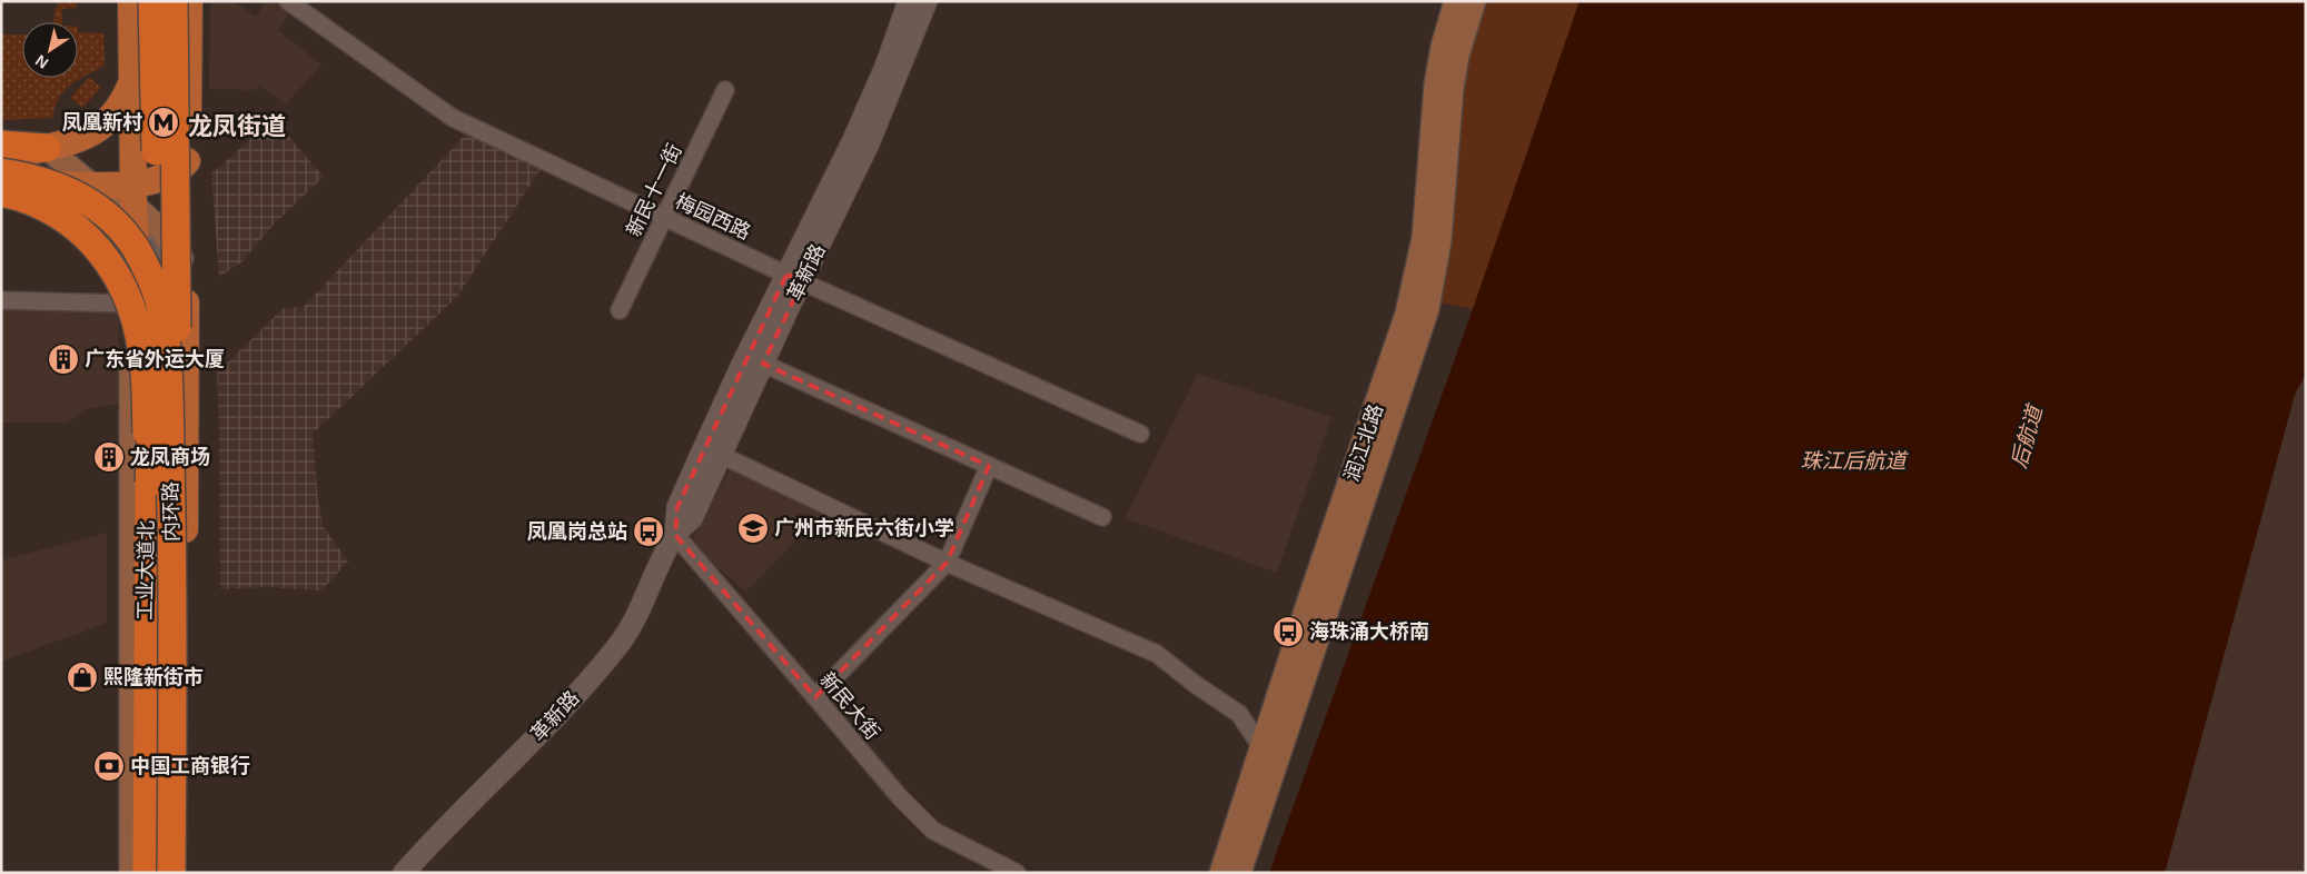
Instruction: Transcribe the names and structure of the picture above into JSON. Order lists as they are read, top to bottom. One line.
{"streets":{"highway":["内环路"],"main road":["润江北路","工业大道北"],"street":["新民十一街","梅园西路","革新路","新民大街"]},"crossings":[["新民十一街","梅园西路"],["梅园西路","革新路"],["革新路","新民大街"],["内环路","工业大道北"]],"districts":["龙凤街道"],"water":["后航道","珠江后航道"],"places":{"metro station":["凤凰新村"],"building":["广东省外运大厦","龙凤商场"],"school or university":["广州市新民六街小学"],"bus stop":["凤凰岗总站","海珠涌大桥南"],"shop":["熙隆新街市"],"bank":["中国工商银行"]},"north":"bottom left"}
